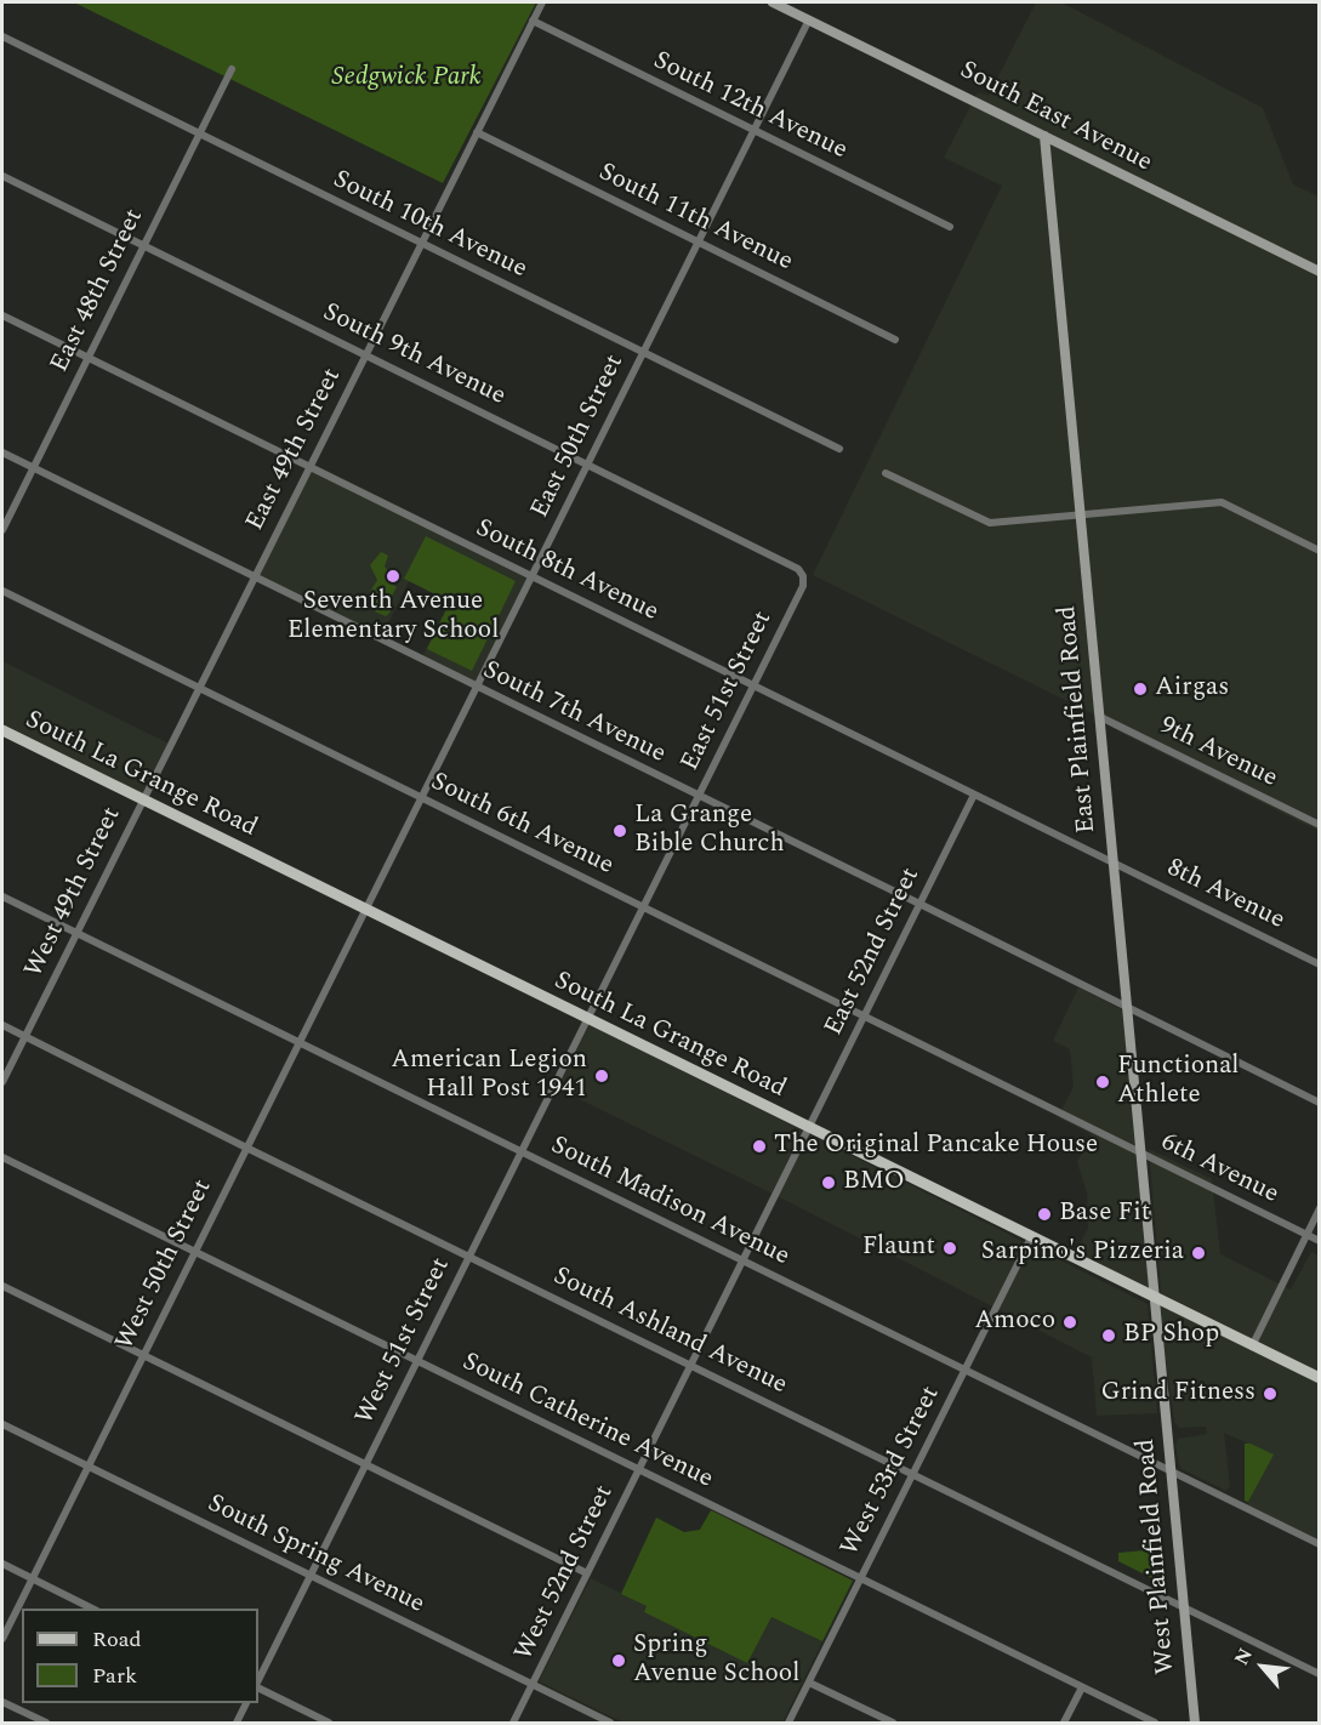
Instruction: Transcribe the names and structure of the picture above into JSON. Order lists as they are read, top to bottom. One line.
{"streets":{"main road":["South East Avenue","East Plainfield Road","South La Grange Road","West Plainfield Road"],"street":["South 12th Avenue","South 11th Avenue","South 10th Avenue","East 48th Street","South 9th Avenue","East 50th Street","East 49th Street","South 8th Avenue","East 51st Street","South 7th Avenue","9th Avenue","South 6th Avenue","West 49th Street","8th Avenue","East 52nd Street","6th Avenue","South Madison Avenue","West 50th Street","South Ashland Avenue","West 51st Street","South Catherine Avenue","West 53rd Street","South Spring Avenue","West 52nd Street"]},"crossings":[["South 12th Avenue","East 50th Street"],["South 12th Avenue","East 49th Street"],["South East Avenue","East 50th Street"],["South East Avenue","East Plainfield Road"],["South 11th Avenue","East 50th Street"],["South 11th Avenue","East 49th Street"],["South 10th Avenue","East 48th Street"],["South 10th Avenue","East 50th Street"],["South 10th Avenue","East 49th Street"],["East 48th Street","South 9th Avenue"],["East 48th Street","South 8th Avenue"],["East 48th Street","South 7th Avenue"],["South 9th Avenue","East 50th Street"],["South 9th Avenue","East 49th Street"],["South 9th Avenue","East 51st Street"],["East 50th Street","South 8th Avenue"],["East 50th Street","South 7th Avenue"],["East 50th Street","South La Grange Road"],["East 50th Street","South 6th Avenue"],["East 50th Street","West 50th Street"],["East 49th Street","South 8th Avenue"],["East 49th Street","South 7th Avenue"],["East 49th Street","South La Grange Road"],["East 49th Street","South 6th Avenue"],["East 49th Street","West 49th Street"],["South 8th Avenue","East 51st Street"],["South 8th Avenue","East Plainfield Road"],["South 8th Avenue","8th Avenue"],["South 8th Avenue","East 52nd Street"],["East 51st Street","South 7th Avenue"],["East 51st Street","South La Grange Road"],["East 51st Street","South 6th Avenue"],["East 51st Street","West 51st Street"],["South 7th Avenue","East Plainfield Road"],["South 7th Avenue","East 52nd Street"],["East Plainfield Road","9th Avenue"],["East Plainfield Road","South La Grange Road"],["East Plainfield Road","South 6th Avenue"],["East Plainfield Road","8th Avenue"],["East Plainfield Road","6th Avenue"],["East Plainfield Road","West Plainfield Road"],["South La Grange Road","West 49th Street"],["South La Grange Road","East 52nd Street"],["South La Grange Road","West 50th Street"],["South La Grange Road","West 51st Street"],["South La Grange Road","West 53rd Street"],["South La Grange Road","West Plainfield Road"],["South La Grange Road","West 52nd Street"],["South 6th Avenue","East 52nd Street"],["South 6th Avenue","6th Avenue"],["West 49th Street","South Madison Avenue"],["West 49th Street","South Ashland Avenue"],["East 52nd Street","West 52nd Street"],["South Madison Avenue","West 50th Street"],["South Madison Avenue","West 51st Street"],["South Madison Avenue","West 53rd Street"],["South Madison Avenue","West Plainfield Road"],["South Madison Avenue","West 52nd Street"],["West 50th Street","South Ashland Avenue"],["West 50th Street","South Catherine Avenue"],["West 50th Street","South Spring Avenue"],["South Ashland Avenue","West 51st Street"],["South Ashland Avenue","West 53rd Street"],["South Ashland Avenue","West Plainfield Road"],["South Ashland Avenue","West 52nd Street"],["West 51st Street","South Catherine Avenue"],["West 51st Street","South Spring Avenue"],["South Catherine Avenue","West 53rd Street"],["South Catherine Avenue","West 52nd Street"],["South Spring Avenue","West 52nd Street"]],"parks":["Sedgwick Park"],"places":["Seventh Avenue Elementary School","Airgas","La Grange Bible Church","American Legion Hall Post 1941","Functional Athlete","The Original Pancake House","BMO","Base Fit","Flaunt","Sarpino's Pizzeria","Amoco","BP Shop","Grind Fitness","Spring Avenue School"],"legend":["Road","Park"],"north":"top left"}
